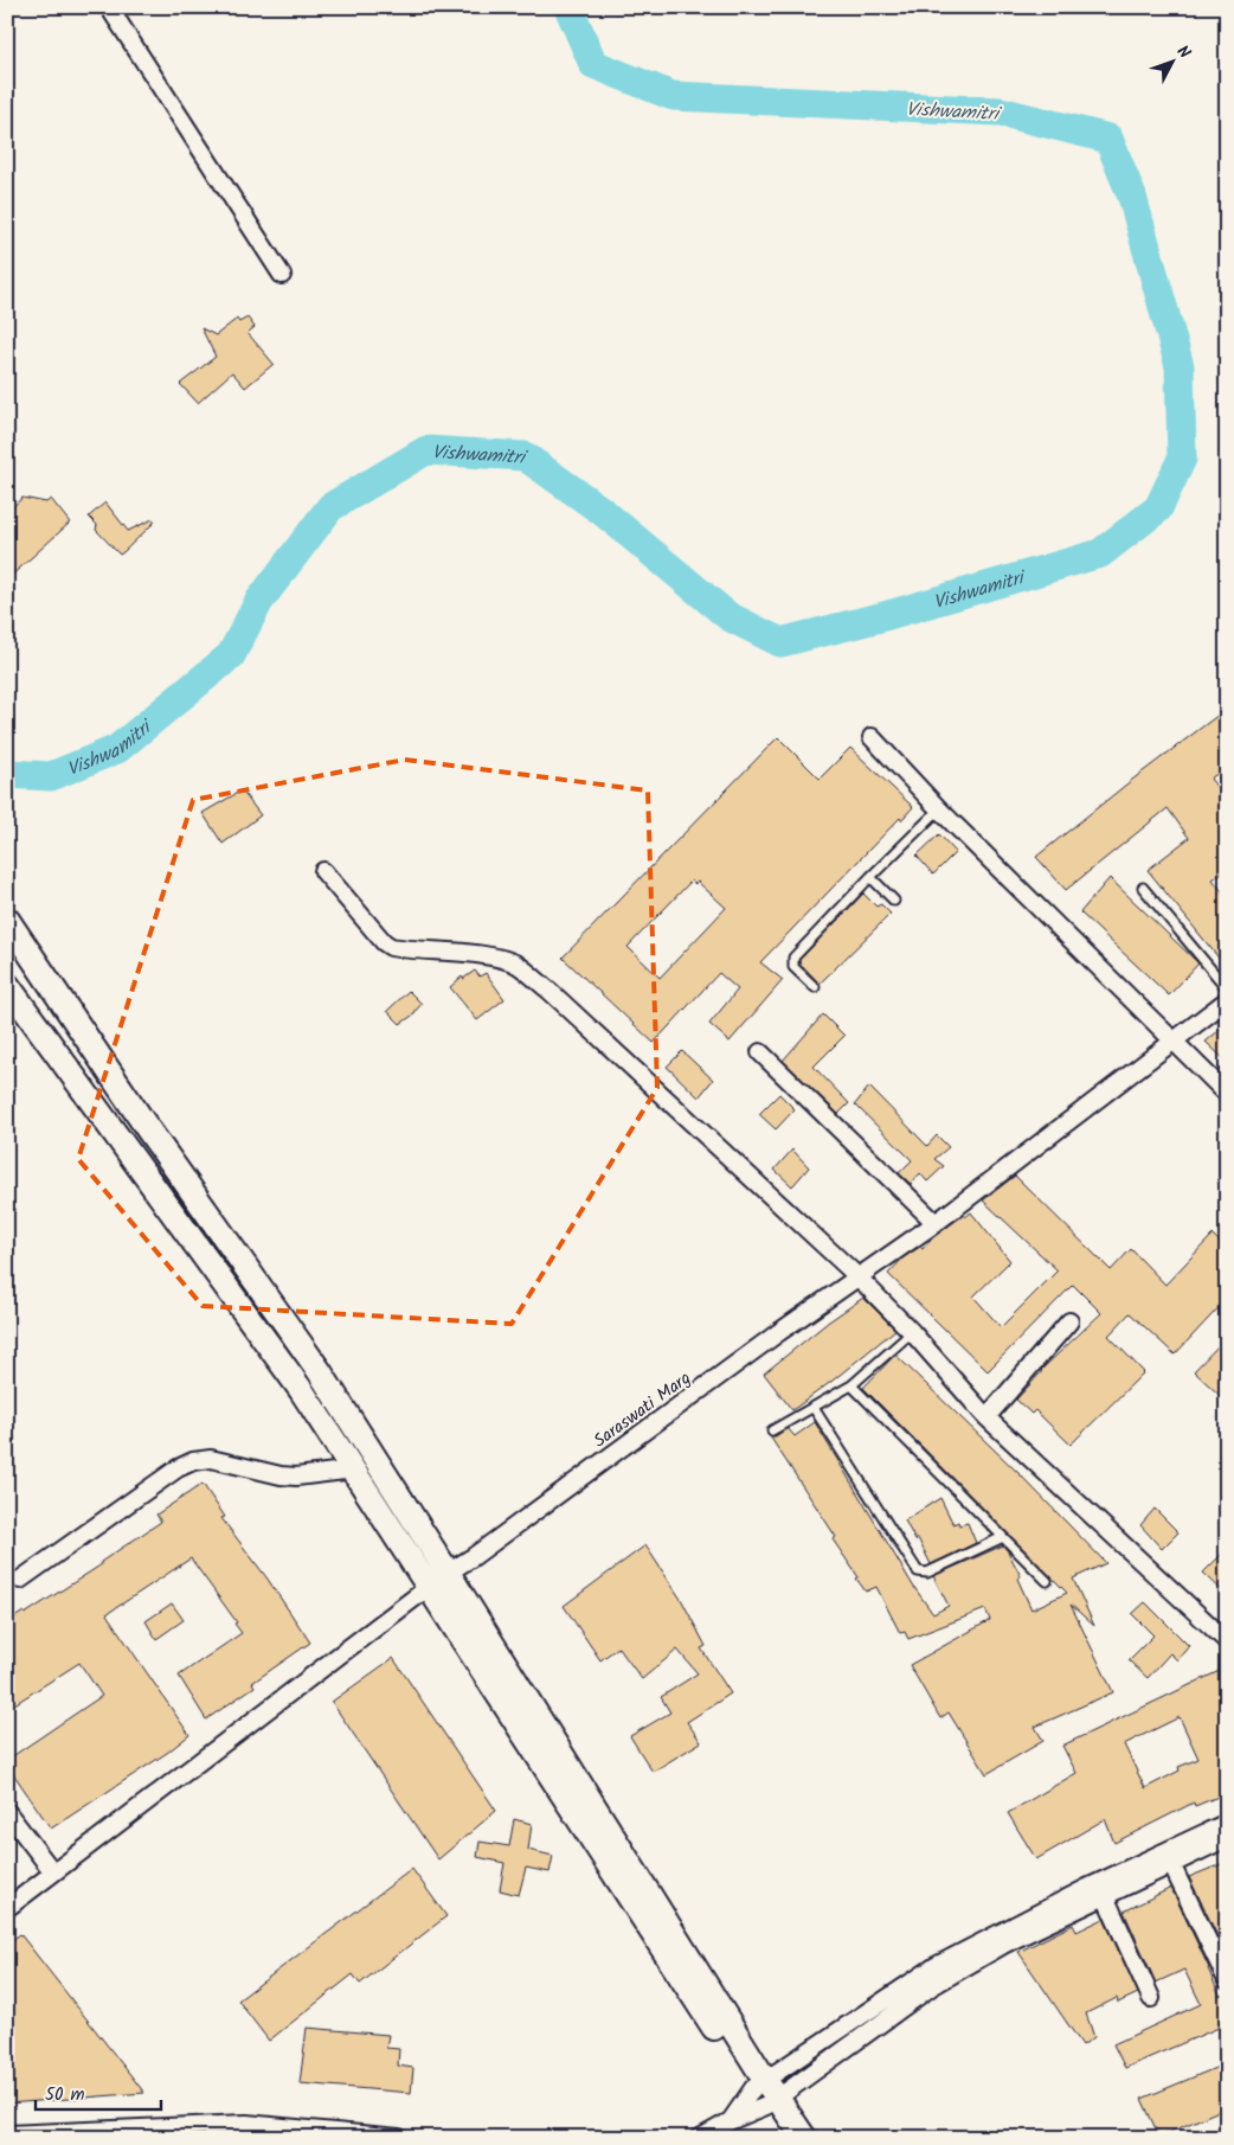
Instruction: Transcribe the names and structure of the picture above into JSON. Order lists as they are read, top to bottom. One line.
{"streets":{"street":["Saraswati Marg"]},"water":["Vishwamitri"],"scale_bar":"50 m","north":"top right"}
